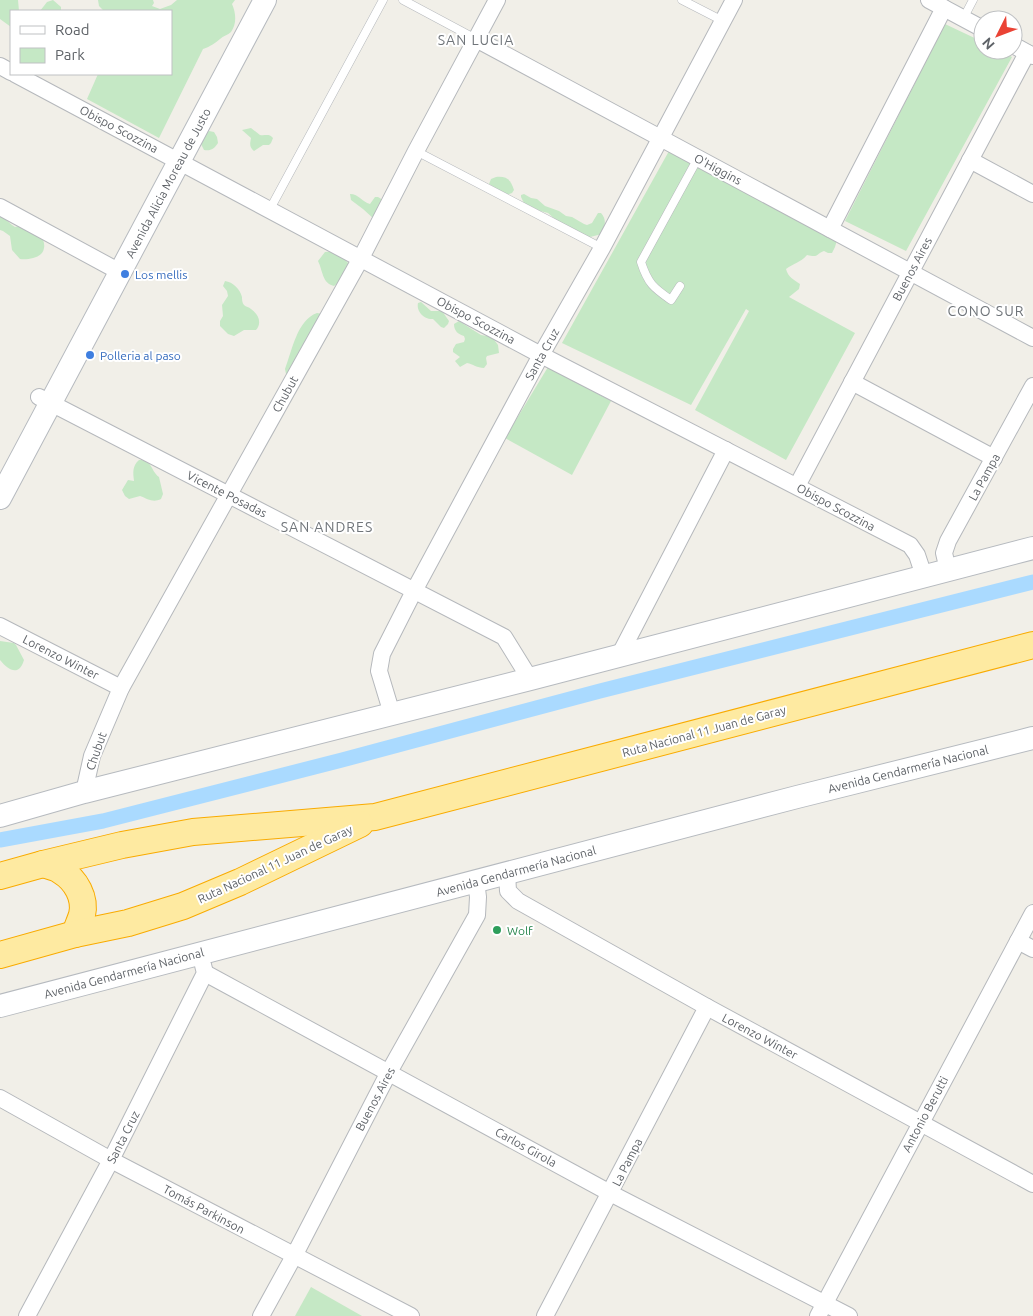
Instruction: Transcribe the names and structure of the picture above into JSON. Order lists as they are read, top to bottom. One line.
{"streets":{"highway":["Ruta Nacional 11 Juan de Garay"],"main road":["Avenida Alicia Moreau de Justo","Avenida Gendarmería Nacional"],"street":["Obispo Scozzina","O'Higgins","Buenos Aires","Santa Cruz","Chubut","La Pampa","Vicente Posadas","Lorenzo Winter","Antonio Berutti","Carlos Girola","Tomás Parkinson"]},"crossings":[["Obispo Scozzina","Avenida Alicia Moreau de Justo"],["Obispo Scozzina","Buenos Aires"],["Obispo Scozzina","Santa Cruz"],["Obispo Scozzina","Chubut"],["O'Higgins","Buenos Aires"],["O'Higgins","Santa Cruz"],["O'Higgins","Chubut"],["Avenida Alicia Moreau de Justo","Vicente Posadas"],["Buenos Aires","Avenida Gendarmería Nacional"],["Buenos Aires","Carlos Girola"],["Buenos Aires","Tomás Parkinson"],["Santa Cruz","Vicente Posadas"],["Santa Cruz","Avenida Gendarmería Nacional"],["Santa Cruz","Carlos Girola"],["Santa Cruz","Tomás Parkinson"],["Chubut","Vicente Posadas"],["Chubut","Lorenzo Winter"],["La Pampa","Lorenzo Winter"],["La Pampa","Carlos Girola"],["Lorenzo Winter","Avenida Gendarmería Nacional"],["Lorenzo Winter","Antonio Berutti"],["Avenida Gendarmería Nacional","Carlos Girola"],["Antonio Berutti","Carlos Girola"]],"districts":["SAN LUCIA","CONO SUR","SAN ANDRES"],"places":["Los mellis","Polleria al paso","Wolf"],"legend":["Road","Park"],"north":"bottom left"}
